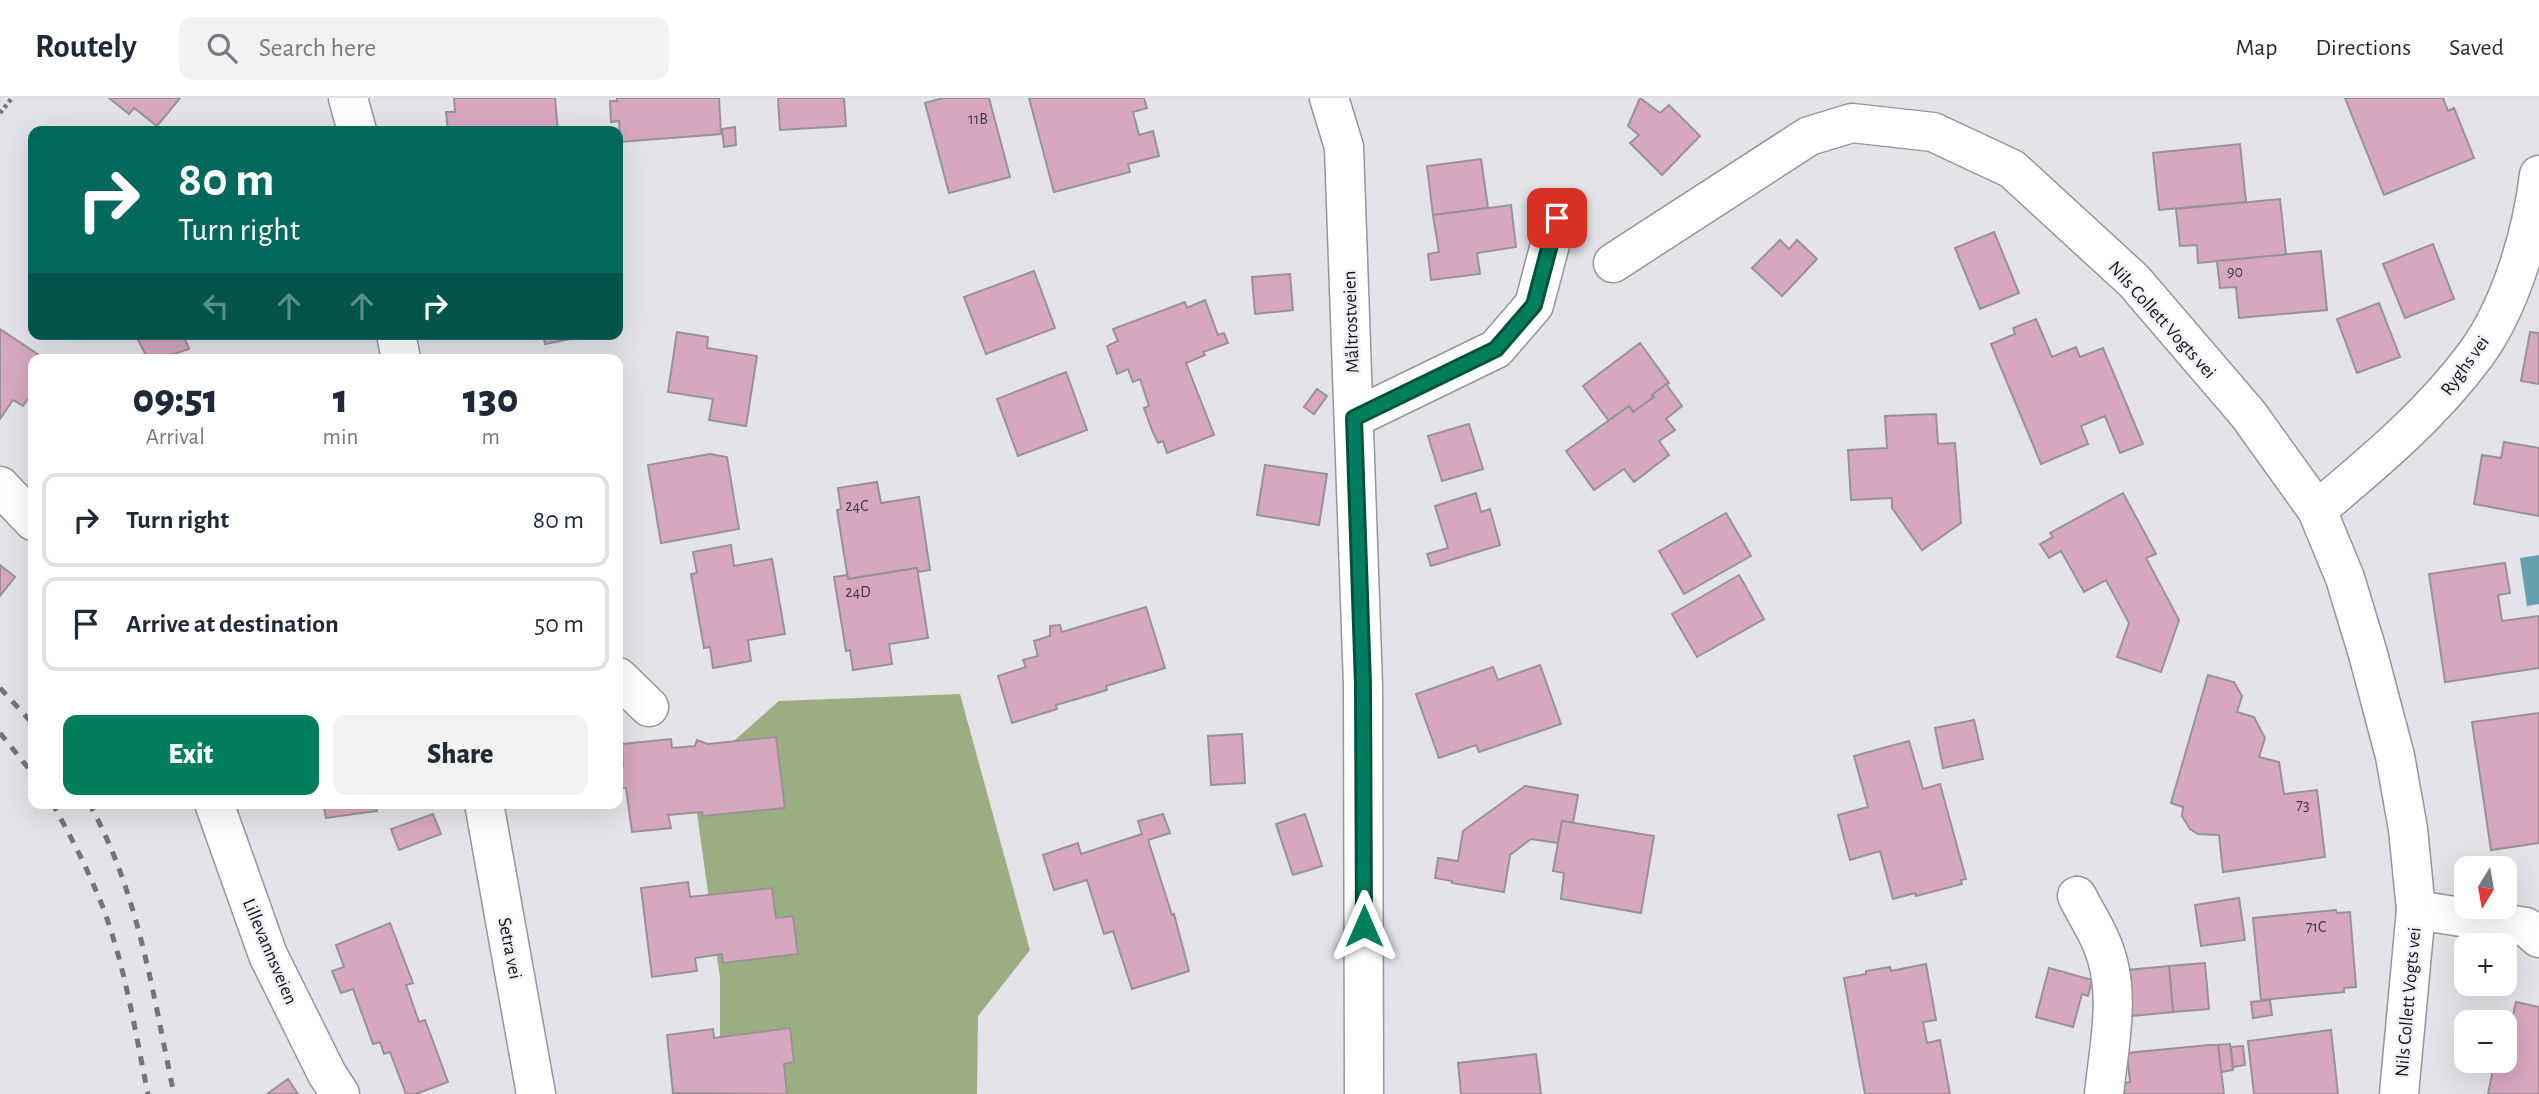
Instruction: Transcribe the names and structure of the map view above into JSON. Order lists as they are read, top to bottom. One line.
{"streets":{"street":["Nils Collett Vogts vei","Måltrostveien","Ryghs vei","Setra vei","Lillevannsveien"]},"crossings":[["Nils Collett Vogts vei","Ryghs vei"]],"house_numbers":["11B","90","24C","24D","73","71C"],"north":"bottom","page":{"header":"Routely","search":"Search here","nav":["Map","Directions","Saved"],"turn":["80 m","Turn right"],"eta":["09:51","Arrival","1","min","130","m"],"list":[{"name":"Turn right","value":"80 m"},{"name":"Arrive at destination","value":"50 m"}],"buttons":["Exit","Share"],"map_buttons":["+","−"]}}
